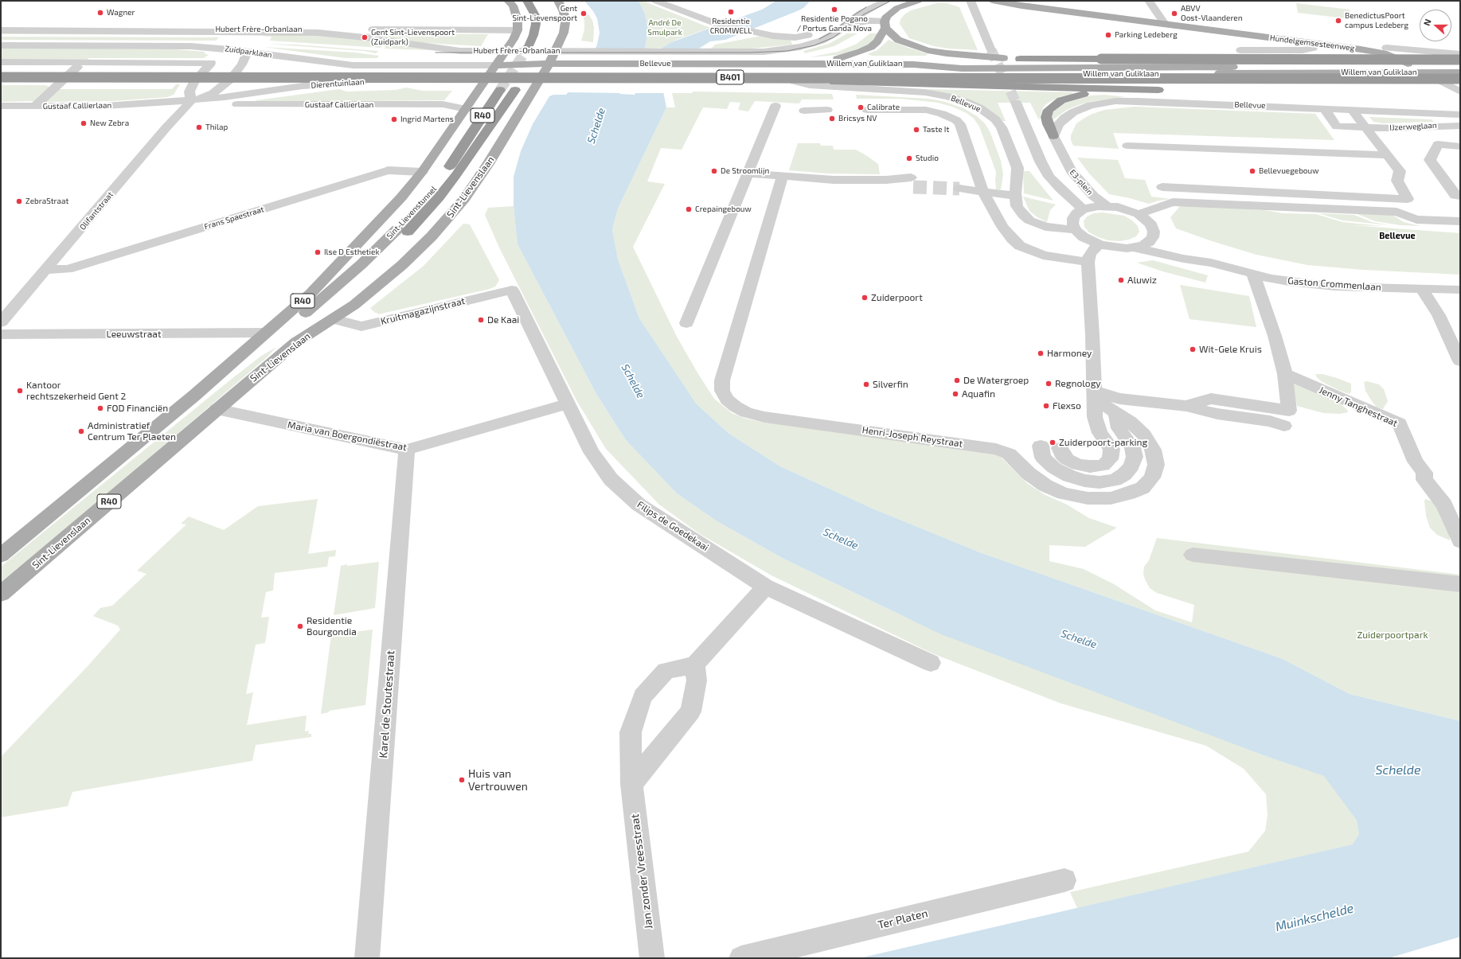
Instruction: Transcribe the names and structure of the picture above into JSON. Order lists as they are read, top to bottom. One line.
{"streets":{"highway":["B401","R40","Sint-Lievenstunnel"],"main road":["Hundelgemsesteenweg","Bellevue","Willem van Guliklaan","Sint-Lievenslaan"],"street":["Hubert Frère-Orbanlaan","Zuidparklaan","Dierentuinlaan","Gustaaf Callierlaan","IJzerweglaan","E3-plein","Olifantstraat","Frans Spaestraat","Gaston Crommenlaan","Kruitmagazijnstraat","Leeuwstraat","Jenny Tanghestraat","Maria van Boergondiëstraat","Henri-Joseph Reystraat","Filips de Goedekaai","Karel de Stoutestraat","Jan zonder Vreesstraat","Ter Platen"]},"crossings":[["Hubert Frère-Orbanlaan","R40"],["Hundelgemsesteenweg","Willem van Guliklaan"],["Zuidparklaan","Bellevue"],["Zuidparklaan","R40"],["Bellevue","Willem van Guliklaan"],["Bellevue","Dierentuinlaan"],["Bellevue","R40"],["Bellevue","E3-plein"],["Bellevue","Sint-Lievenslaan"],["Bellevue","Gaston Crommenlaan"],["Dierentuinlaan","Gustaaf Callierlaan"],["Dierentuinlaan","R40"],["Dierentuinlaan","Olifantstraat"],["Gustaaf Callierlaan","R40"],["Gustaaf Callierlaan","Olifantstraat"],["R40","Sint-Lievenslaan"],["R40","Sint-Lievenstunnel"],["R40","Frans Spaestraat"],["R40","Leeuwstraat"],["Sint-Lievenslaan","Sint-Lievenstunnel"],["Sint-Lievenslaan","Kruitmagazijnstraat"],["Sint-Lievenslaan","Maria van Boergondiëstraat"],["Olifantstraat","Frans Spaestraat"],["Kruitmagazijnstraat","Filips de Goedekaai"],["Maria van Boergondiëstraat","Filips de Goedekaai"],["Maria van Boergondiëstraat","Karel de Stoutestraat"]],"districts":["Bellevue"],"water":["Schelde","Muinkschelde"],"parks":["André De Smulpark","Zuiderpoortpark"],"places":["Residentie Pogano / Portus Ganda Nova","Residentie CROMWELL","Wagner","Gent Sint-Lievenspoort","ABVV Oost-Vlaanderen","BenedictusPoort campus Ledeberg","Parking Ledeberg","Gent Sint-Lievenspoort (Zuidpark)","Calibrate","Bricsys NV","Ingrid Martens","New Zebra","Thilap","Taste It","Studio","De Stroomlijn","Bellevuegebouw","ZebraStraat","Crepaingebouw","Ilse D Esthetiek","Aluwiz","Zuiderpoort","De Kaai","Wit-Gele Kruis","Harmoney","De Watergroep","Regnology","Silverfin","Kantoor rechtszekerheid Gent 2","Aquafin","Flexso","FOD Financiën","Administratief Centrum Ter Plaeten","Zuiderpoort-parking","Residentie Bourgondia","Huis van Vertrouwen"],"north":"left"}
